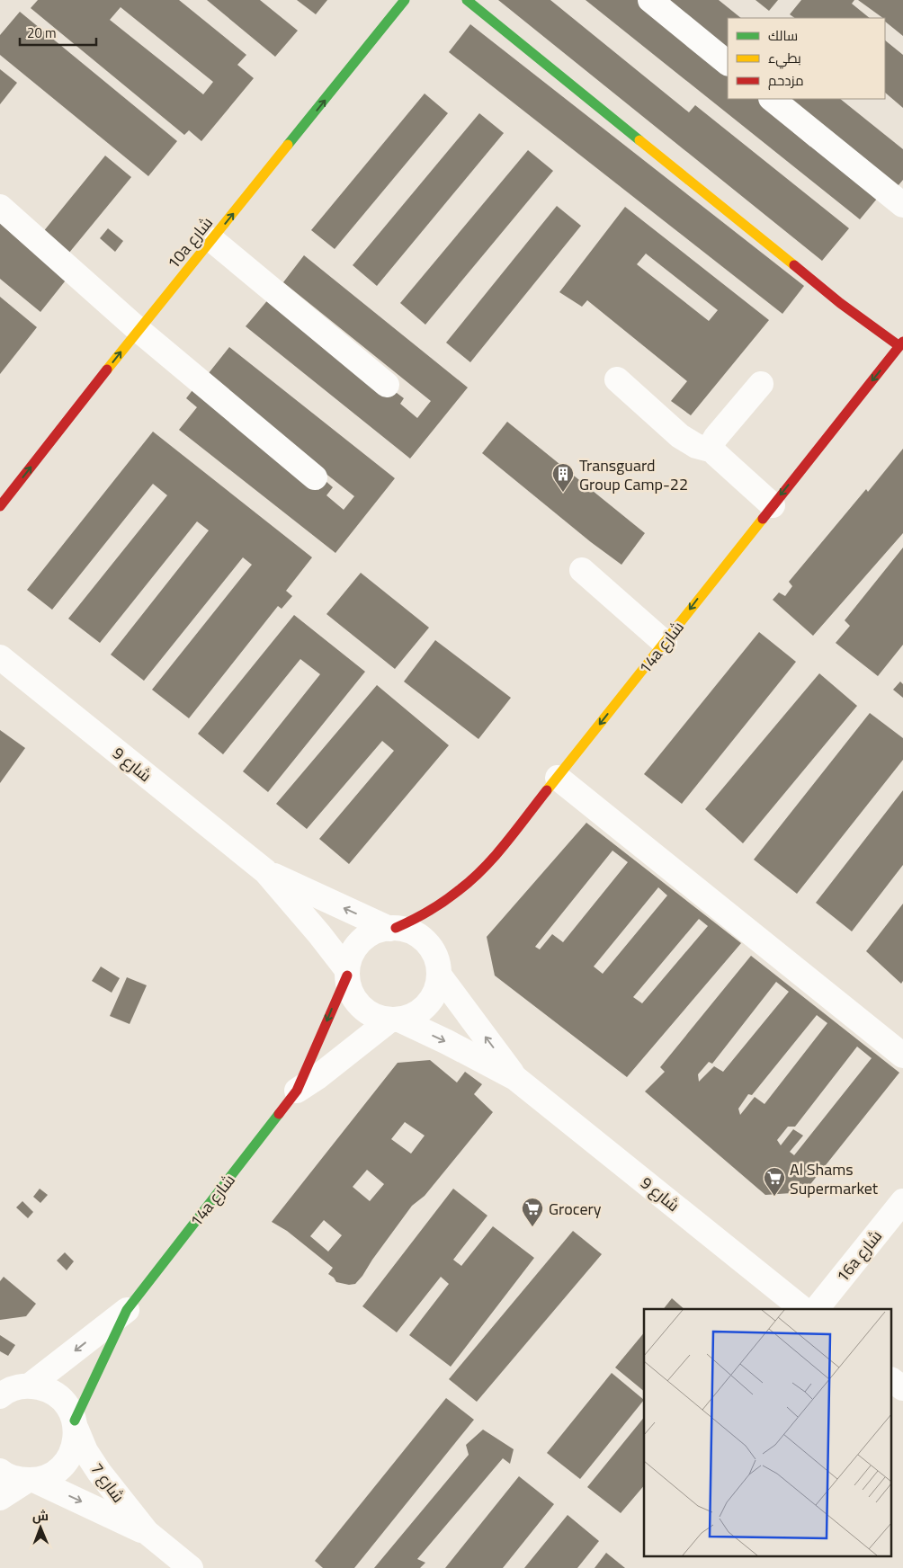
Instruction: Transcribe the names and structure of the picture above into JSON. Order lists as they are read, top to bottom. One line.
{"streets":{"street":["10a شارع","14a شارع","شارع 9","16a شارع","شارع 7"]},"crossings":[["14a شارع","شارع 9"],["14a شارع","شارع 7"]],"one_way":["10a شارع"],"places":{"building":["Transguard Group Camp-22"],"supermarket":["Al Shams Supermarket","Grocery"]},"legend":["سالك","بطيء","مزدحم"],"scale_bar":"20 m","north":"top"}
